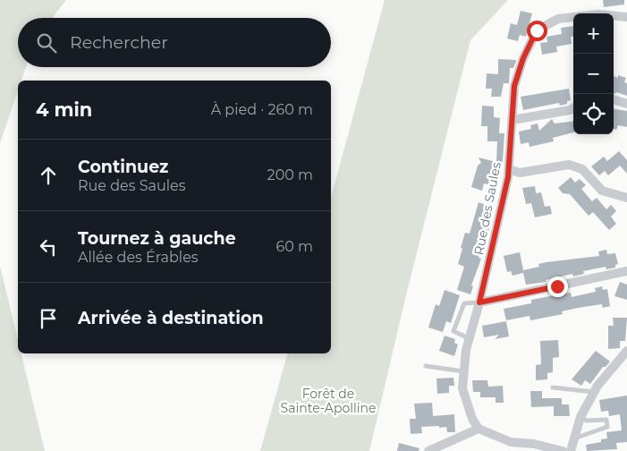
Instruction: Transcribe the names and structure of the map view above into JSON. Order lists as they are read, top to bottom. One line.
{"streets":{"street":["Rue des Saules"]},"parks":["Forêt de Sainte-Apolline"],"page":{"map_buttons":["+","−"],"search":"Rechercher","heading":["4 min","À pied · 260 m"],"list":[["Continuez","Rue des Saules","200 m"],["Tournez à gauche","Allée des Érables","60 m"],"Arrivée à destination"]}}
